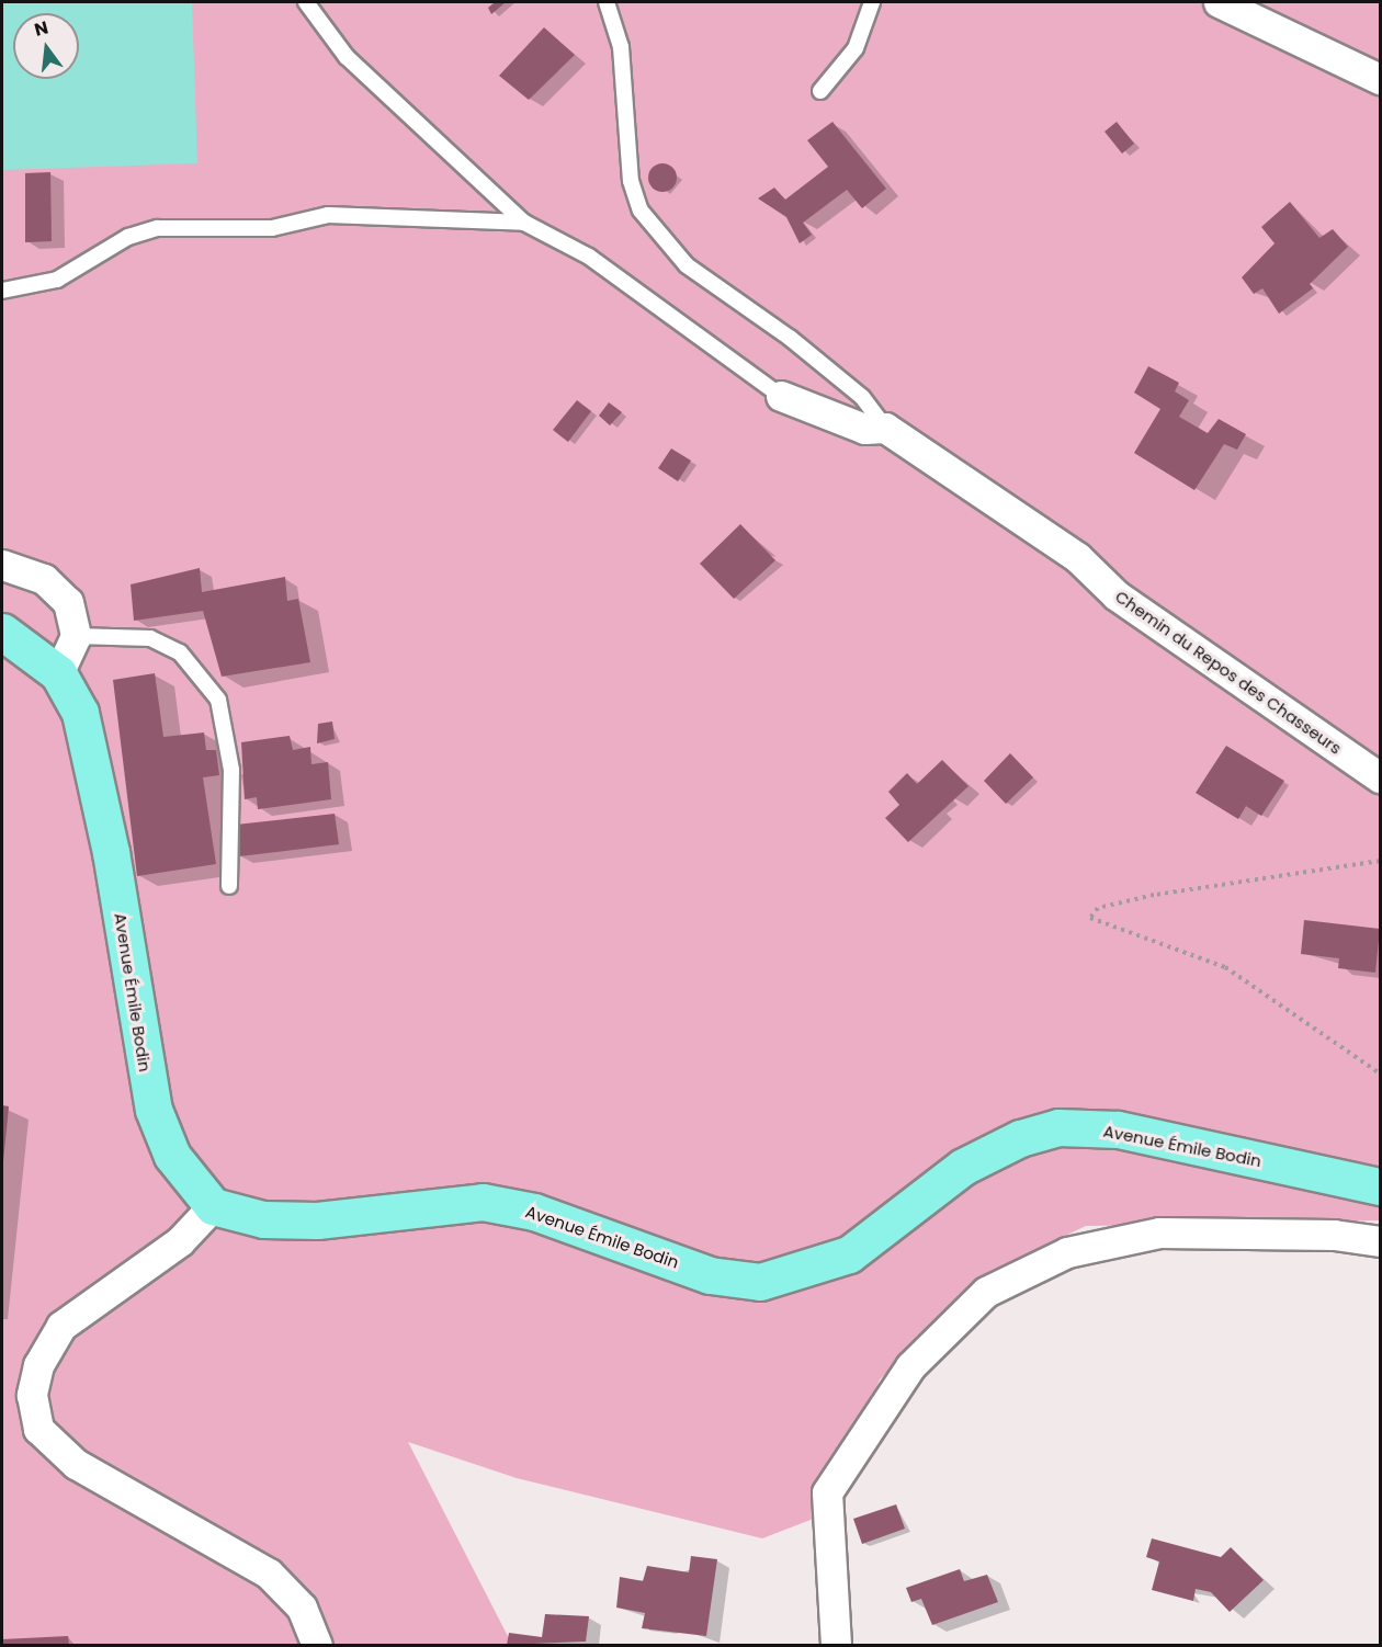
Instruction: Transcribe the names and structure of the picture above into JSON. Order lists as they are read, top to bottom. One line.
{"streets":{"main road":["Avenue Émile Bodin"],"street":["Chemin du Repos des Chasseurs"]},"north":"top"}
